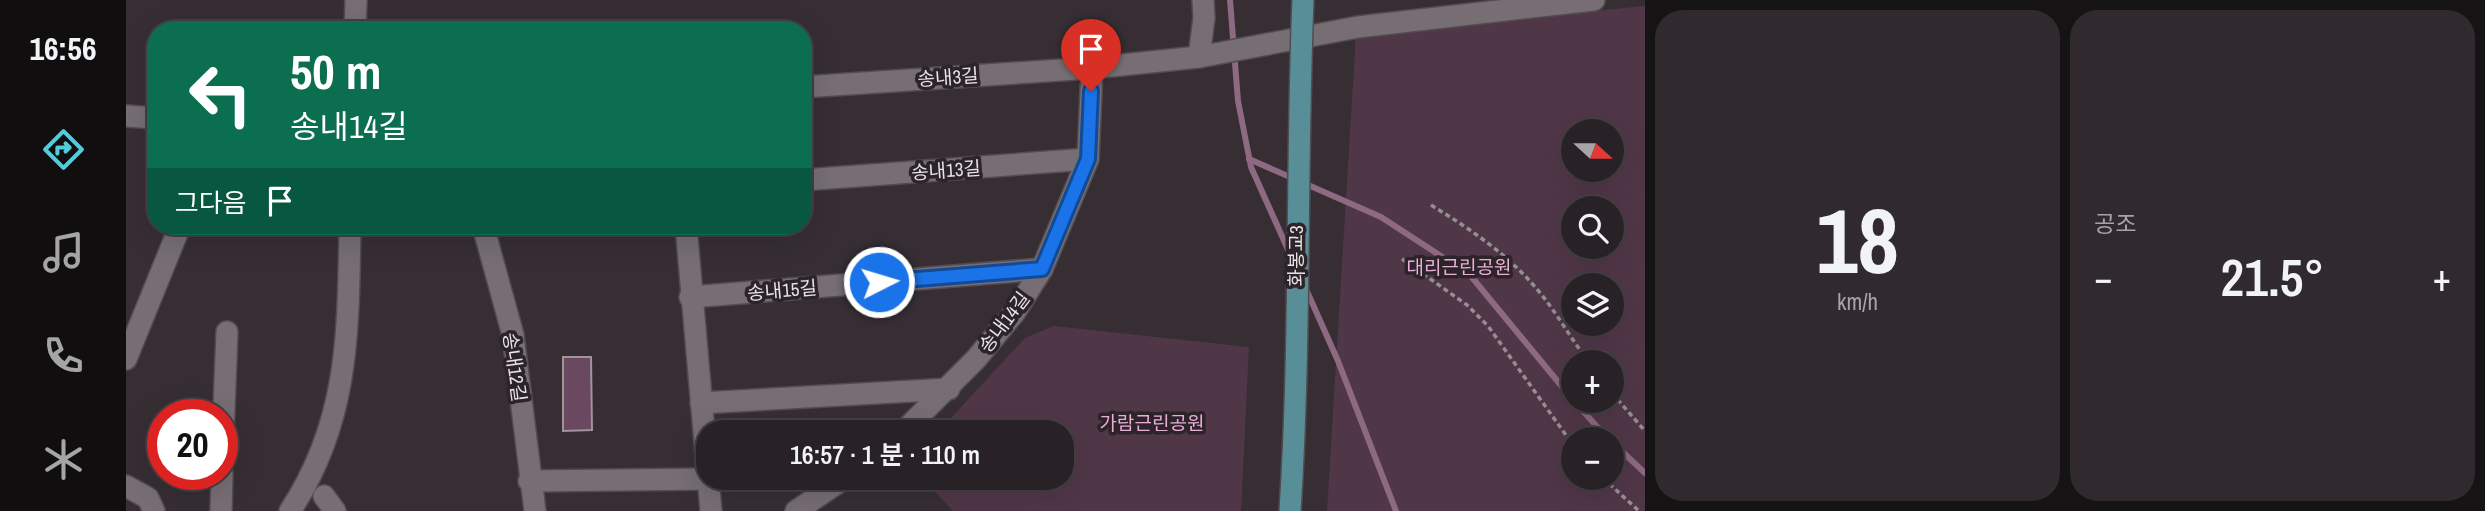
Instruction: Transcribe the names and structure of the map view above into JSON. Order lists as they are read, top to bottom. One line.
{"streets":{"main road":["화봉교3"],"street":["송내3길","송내13길","송내15길","송내14길","송내12길"]},"crossings":[["송내3길","송내14길"],["송내13길","송내14길"],["송내15길","송내14길"]],"parks":["대리근린공원","가람근린공원"],"north":"right","page":{"tabs":"16:56","tile":[["18","km/h"],"공조"],"turn":["50 m","송내14길"],"map_buttons":["+","−"],"then":"그다음","heat":["−","21.5°","+"],"limit":"20","trip":"16:57 · 1 분 · 110 m"}}
